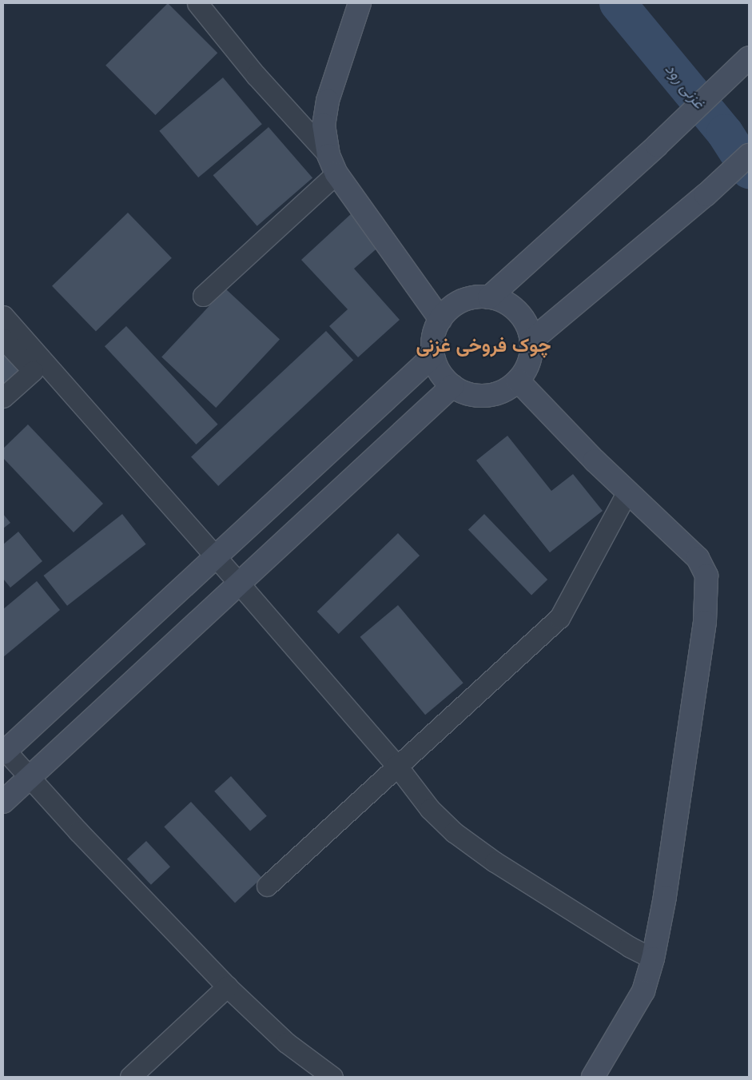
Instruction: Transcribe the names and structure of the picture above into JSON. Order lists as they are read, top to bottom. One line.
{"districts":["چوک فروخی غزنی"],"water":["غزنی رود"]}
